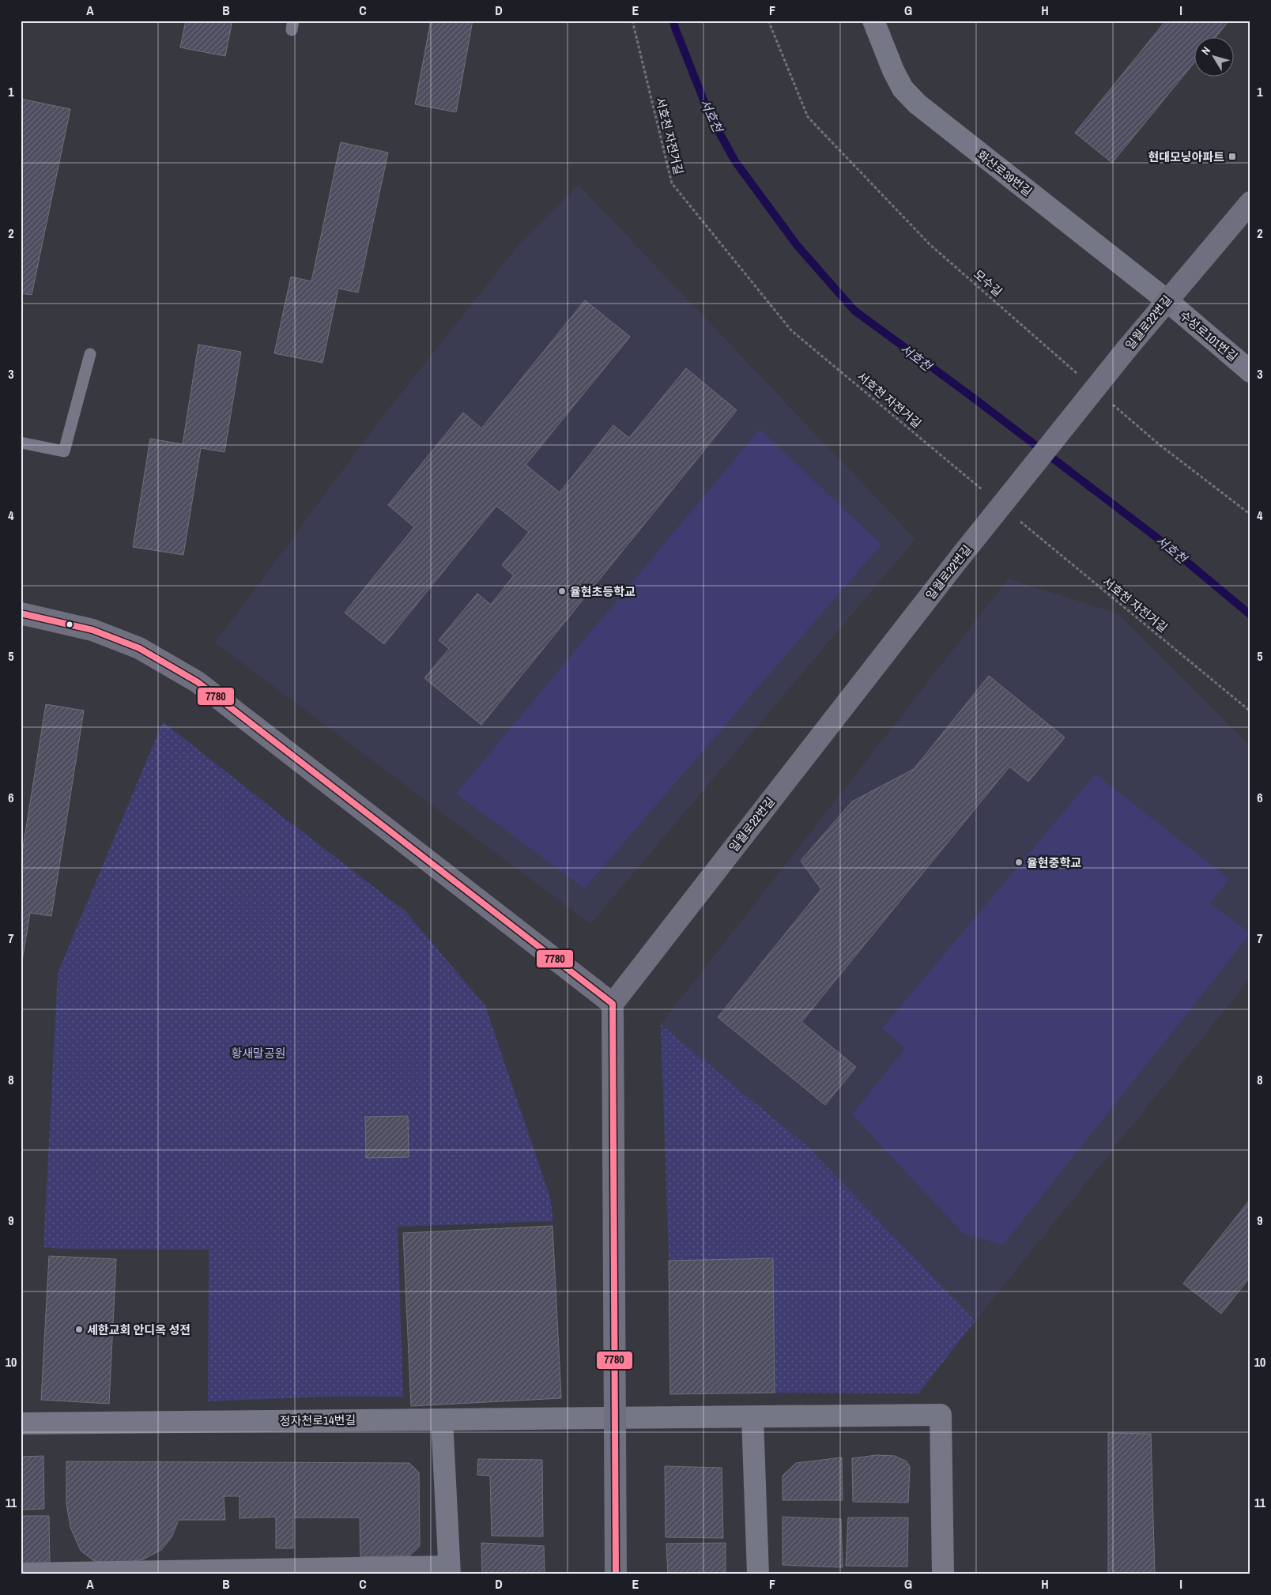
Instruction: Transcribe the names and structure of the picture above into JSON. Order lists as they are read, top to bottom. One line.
{"streets":{"street":["화산로39번길","일월로22번길","수성로101번길","정자천로14번길"],"path":["서호천 자전거길","모수길"]},"crossings":[["화산로39번길","일월로22번길"],["화산로39번길","수성로101번길"],["일월로22번길","수성로101번길"]],"water":["서호천"],"parks":["황새말공원"],"places":{"transit":["현대모닝아파트"],"other":["율현초등학교","율현중학교","세한교회 안디옥 성전"]},"lines":["transit line 7780"],"north":"top left","grid":{"columns":["A","B","C","D","E","F","G","H","I"],"rows":["1","2","3","4","5","6","7","8","9","10","11"]}}
